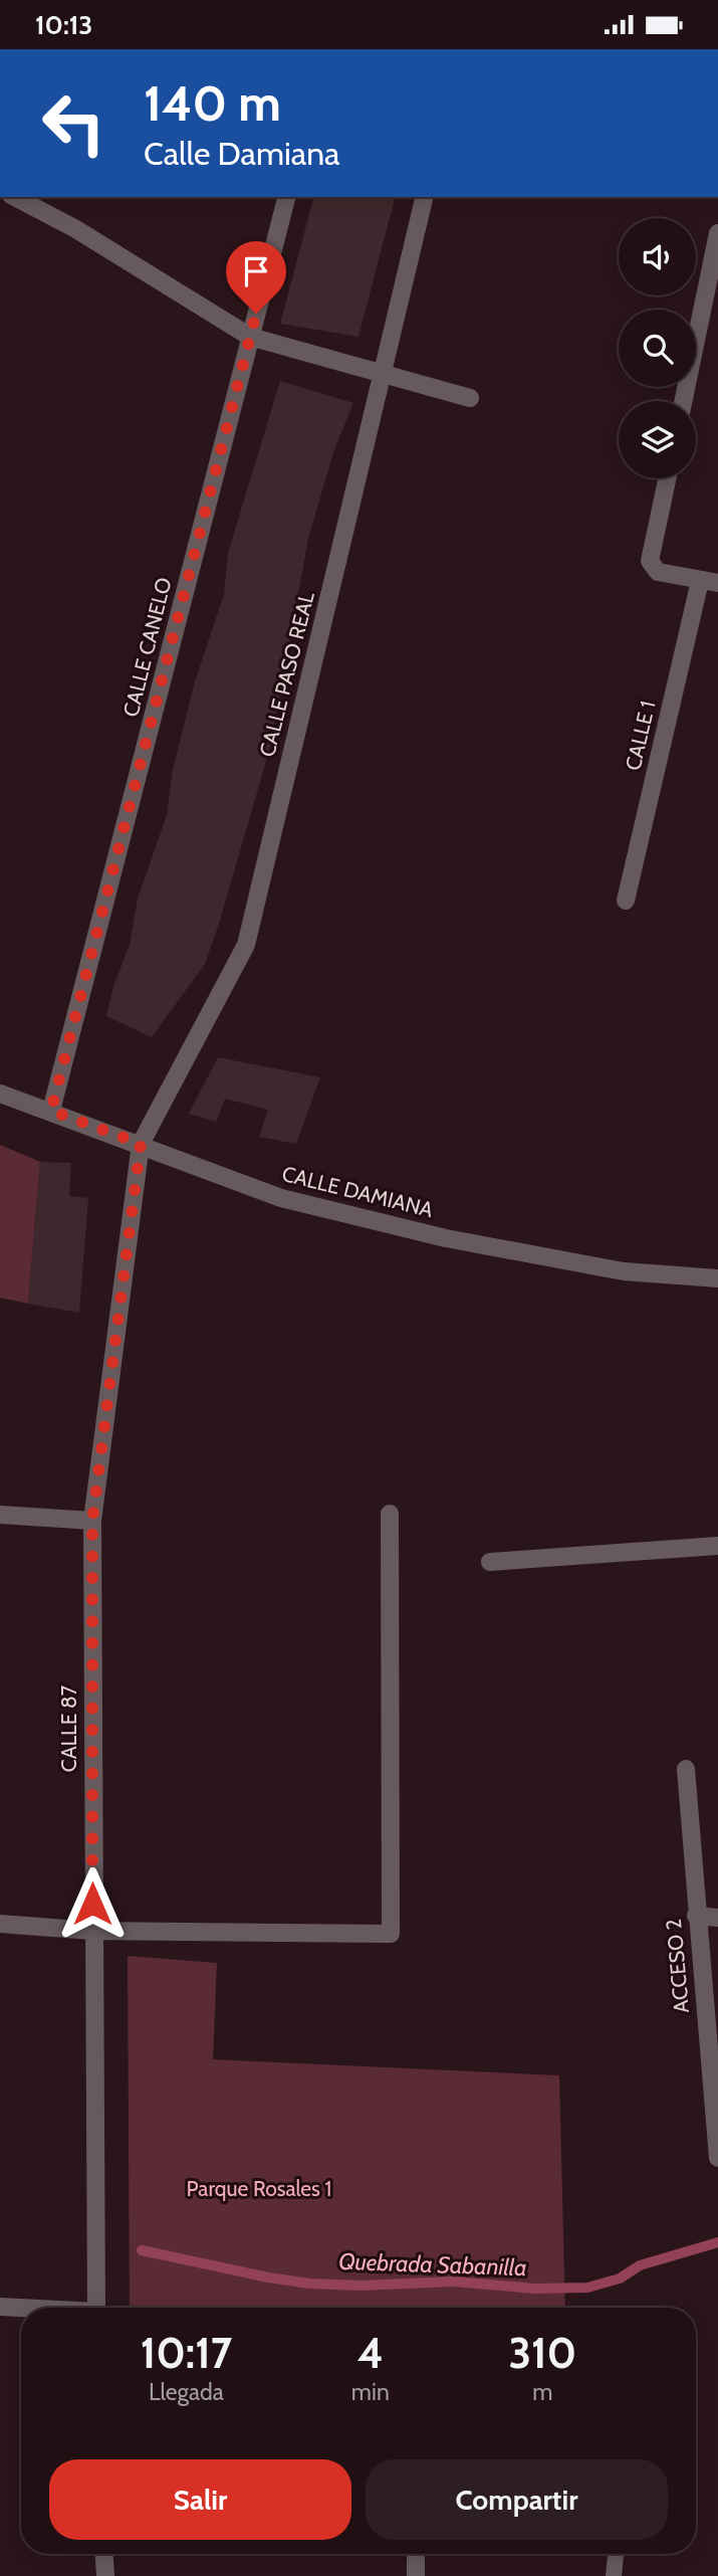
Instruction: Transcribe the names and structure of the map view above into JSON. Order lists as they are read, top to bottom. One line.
{"streets":{"street":["CALLE CANELO","CALLE PASO REAL","CALLE 1","CALLE DAMIANA","CALLE 87","ACCESO 2"]},"crossings":[["CALLE CANELO","CALLE DAMIANA"],["CALLE PASO REAL","CALLE DAMIANA"],["CALLE PASO REAL","CALLE 87"],["CALLE DAMIANA","CALLE 87"]],"water":["Quebrada Sabanilla"],"parks":["Parque Rosales 1"],"page":{"status":"10:13","turn":["140 m","Calle Damiana"],"eta":["10:17","Llegada","4","min","310","m"],"buttons":["Salir","Compartir"]}}
